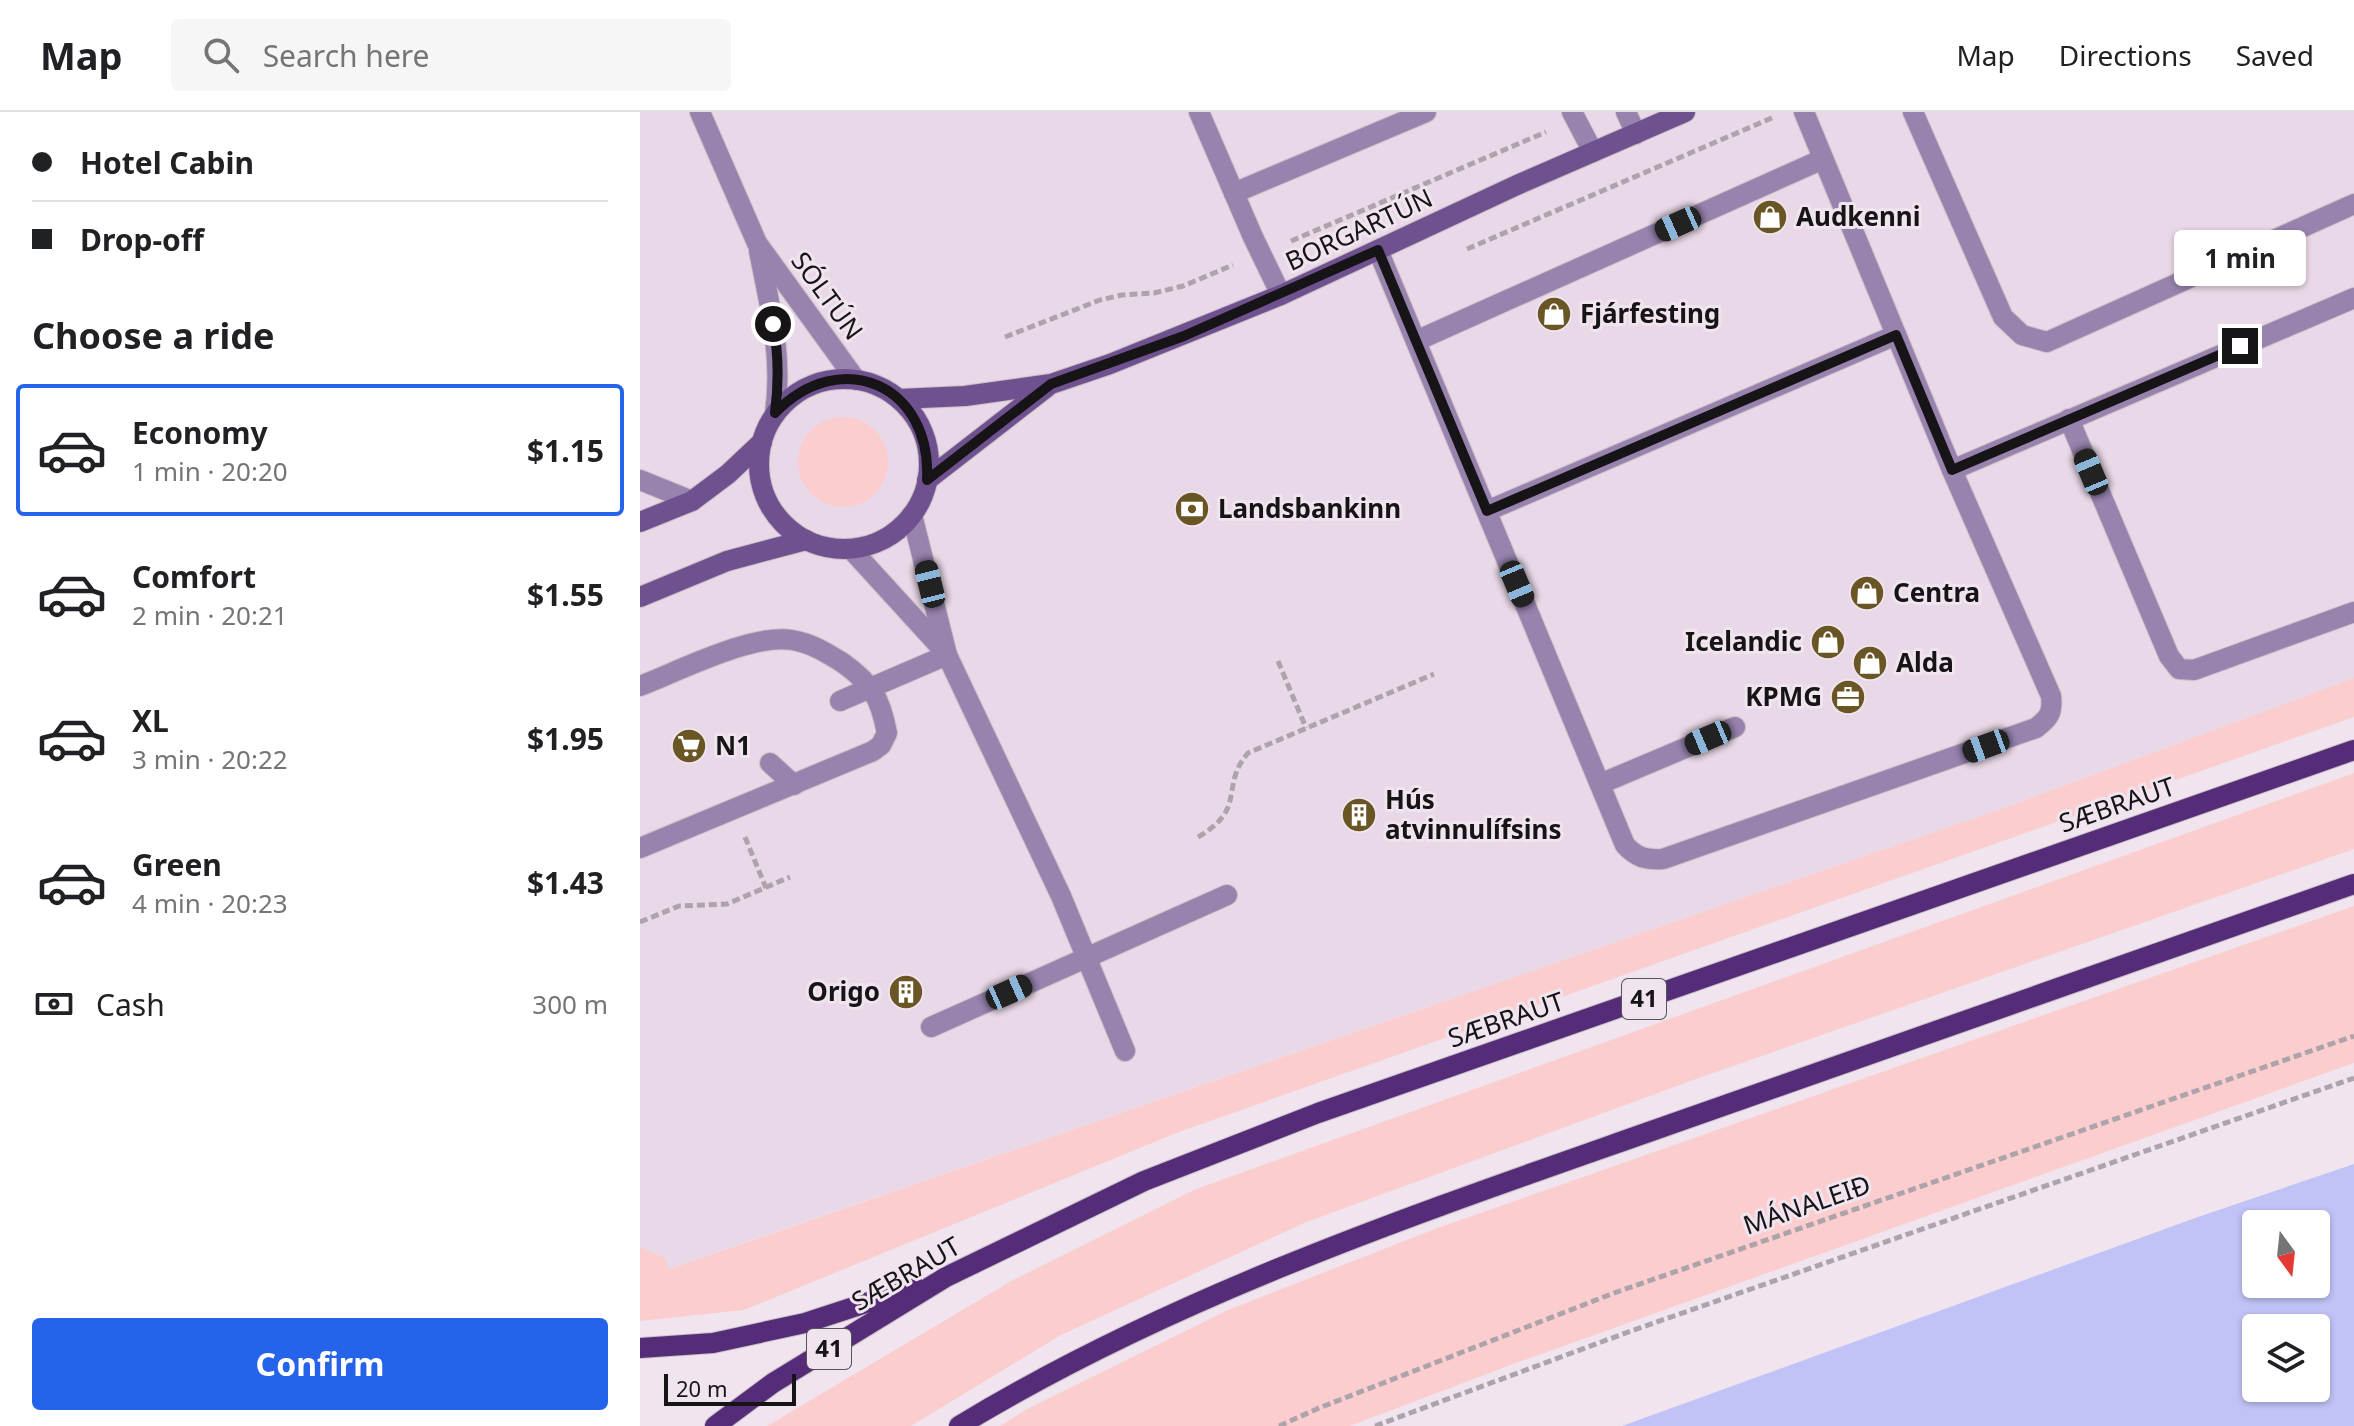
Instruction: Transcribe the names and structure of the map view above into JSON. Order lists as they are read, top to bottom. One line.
{"streets":{"main road":["SÆBRAUT","41"],"street":["BORGARTÚN","SÓLTÚN"],"path":["MÁNALEIÐ"]},"crossings":[["BORGARTÚN","SÓLTÚN"]],"places":{"shop":["Audkenni","Fjárfesting","Centra","Icelandic","Alda"],"bank":["Landsbankinn"],"office":["KPMG"],"supermarket":["N1"],"building":["Hús atvinnulífsins","Origo"]},"scale_bar":"20 m","north":"bottom","page":{"header":"Map","search":"Search here","nav":["Map","Directions","Saved"],"banner":["Hotel Cabin","Drop-off"],"bubble":"1 min","heading":"Choose a ride","list":[{"name":"Economy","note":"1 min · 20:20","value":"$1.15"},{"name":"Comfort","note":"2 min · 20:21","value":"$1.55"},{"name":"XL","note":"3 min · 20:22","value":"$1.95"},{"name":"Green","note":"4 min · 20:23","value":"$1.43"}],"pay":["Cash","300 m"],"buttons":"Confirm","scale":"20 m"}}
